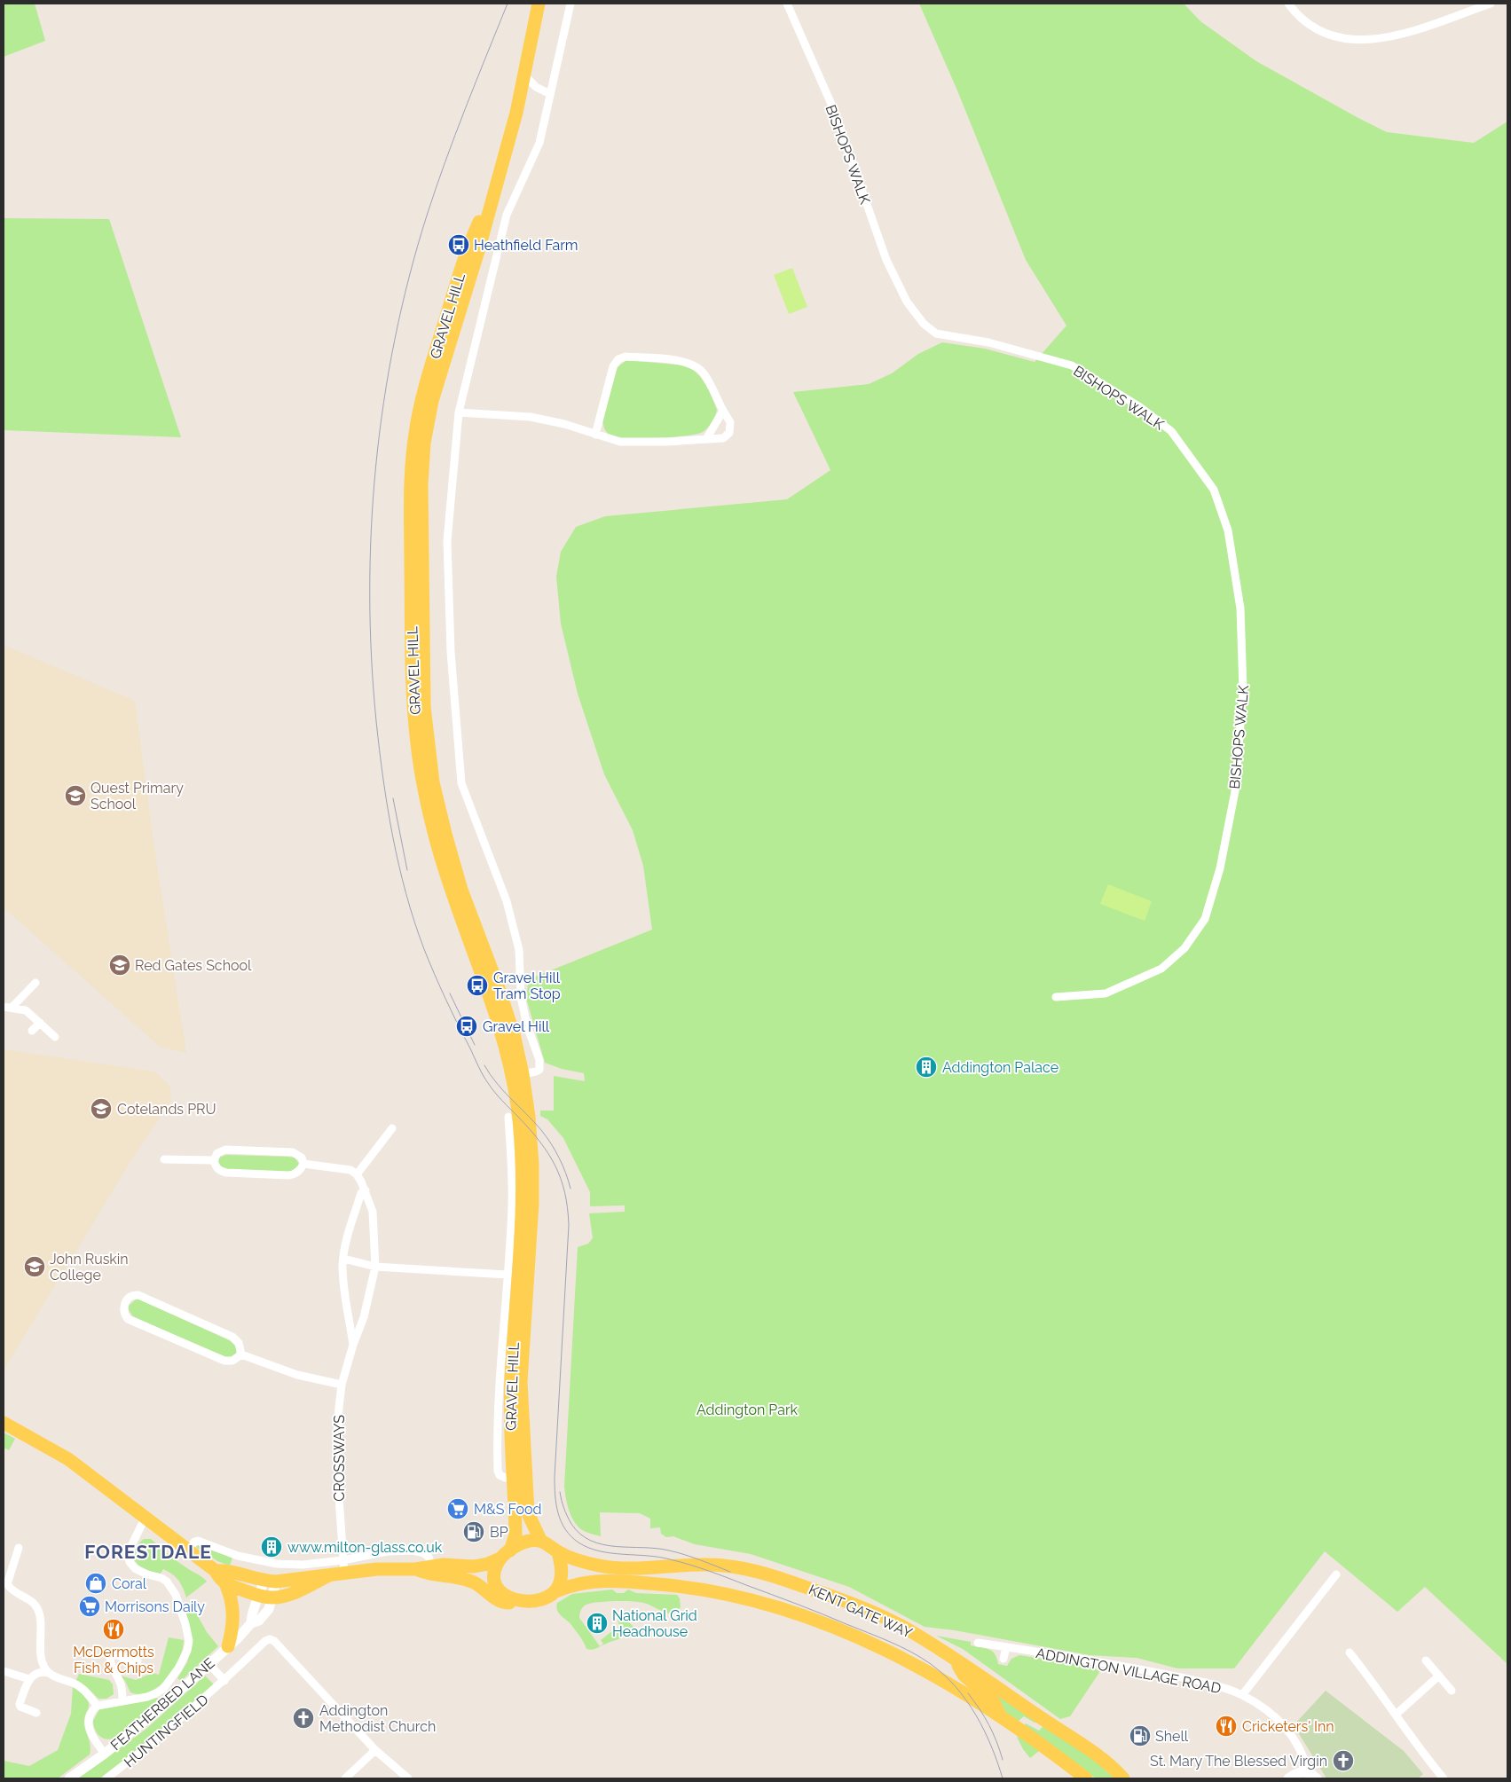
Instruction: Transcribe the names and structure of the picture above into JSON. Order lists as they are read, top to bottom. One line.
{"streets":{"main road":["GRAVEL HILL","KENT GATE WAY"],"street":["BISHOPS WALK","CROSSWAYS","ADDINGTON VILLAGE ROAD","FEATHERBED LANE","HUNTINGFIELD"]},"crossings":[["GRAVEL HILL","KENT GATE WAY"]],"districts":["FORESTDALE"],"parks":["Addington Park"],"places":{"bus stop":["Heathfield Farm","Gravel Hill Tram Stop","Gravel Hill"],"school or university":["Quest Primary School","Red Gates School","Cotelands PRU","John Ruskin College"],"building":["Addington Palace","www.milton-glass.co.uk","National Grid Headhouse"],"supermarket":["M&S Food","Morrisons Daily"],"fuel station":["BP","Shell"],"shop":["Coral"],"restaurant":["McDermotts Fish & Chips","Cricketers' Inn"],"church":["Addington Methodist Church","St. Mary The Blessed Virgin"]}}
